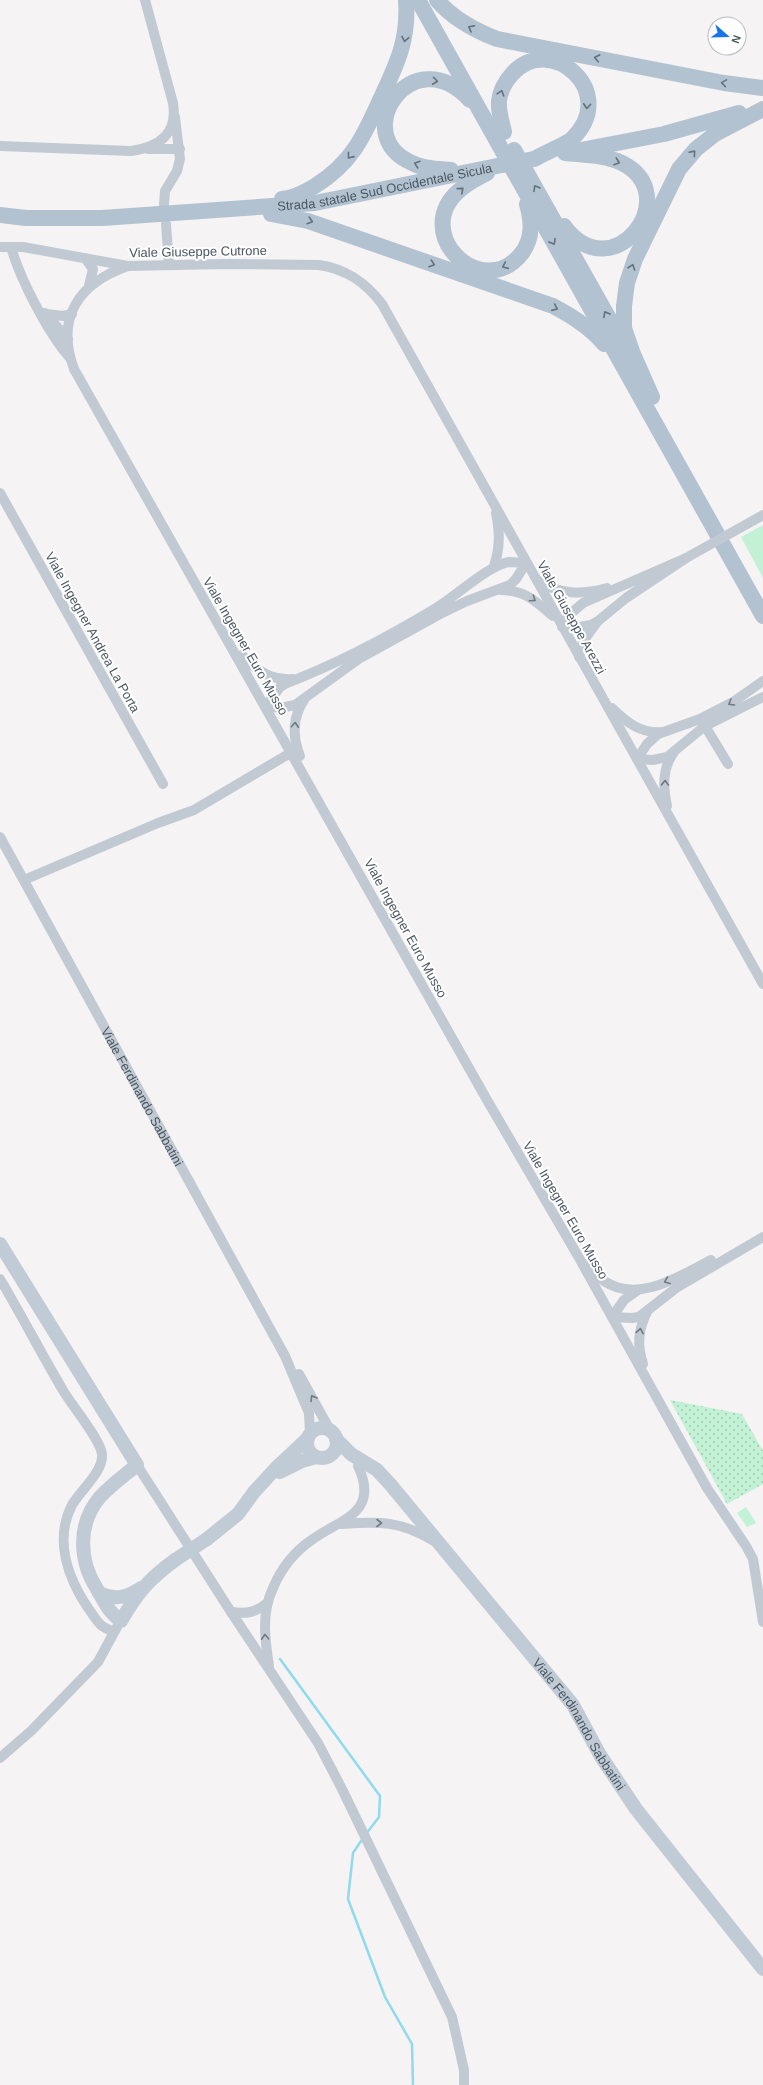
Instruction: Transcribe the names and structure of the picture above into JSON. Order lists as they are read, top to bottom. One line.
{"streets":{"main road":["Strada statale Sud Occidentale Sicula"],"street":["Viale Giuseppe Cutrone","Viale Giuseppe Arezzi","Viale Ingegner Andrea La Porta","Viale Ingegner Euro Musso","Viale Ferdinando Sabbatini"]},"crossings":[["Viale Giuseppe Cutrone","Viale Giuseppe Arezzi"],["Viale Giuseppe Cutrone","Viale Ingegner Euro Musso"]],"north":"right"}
